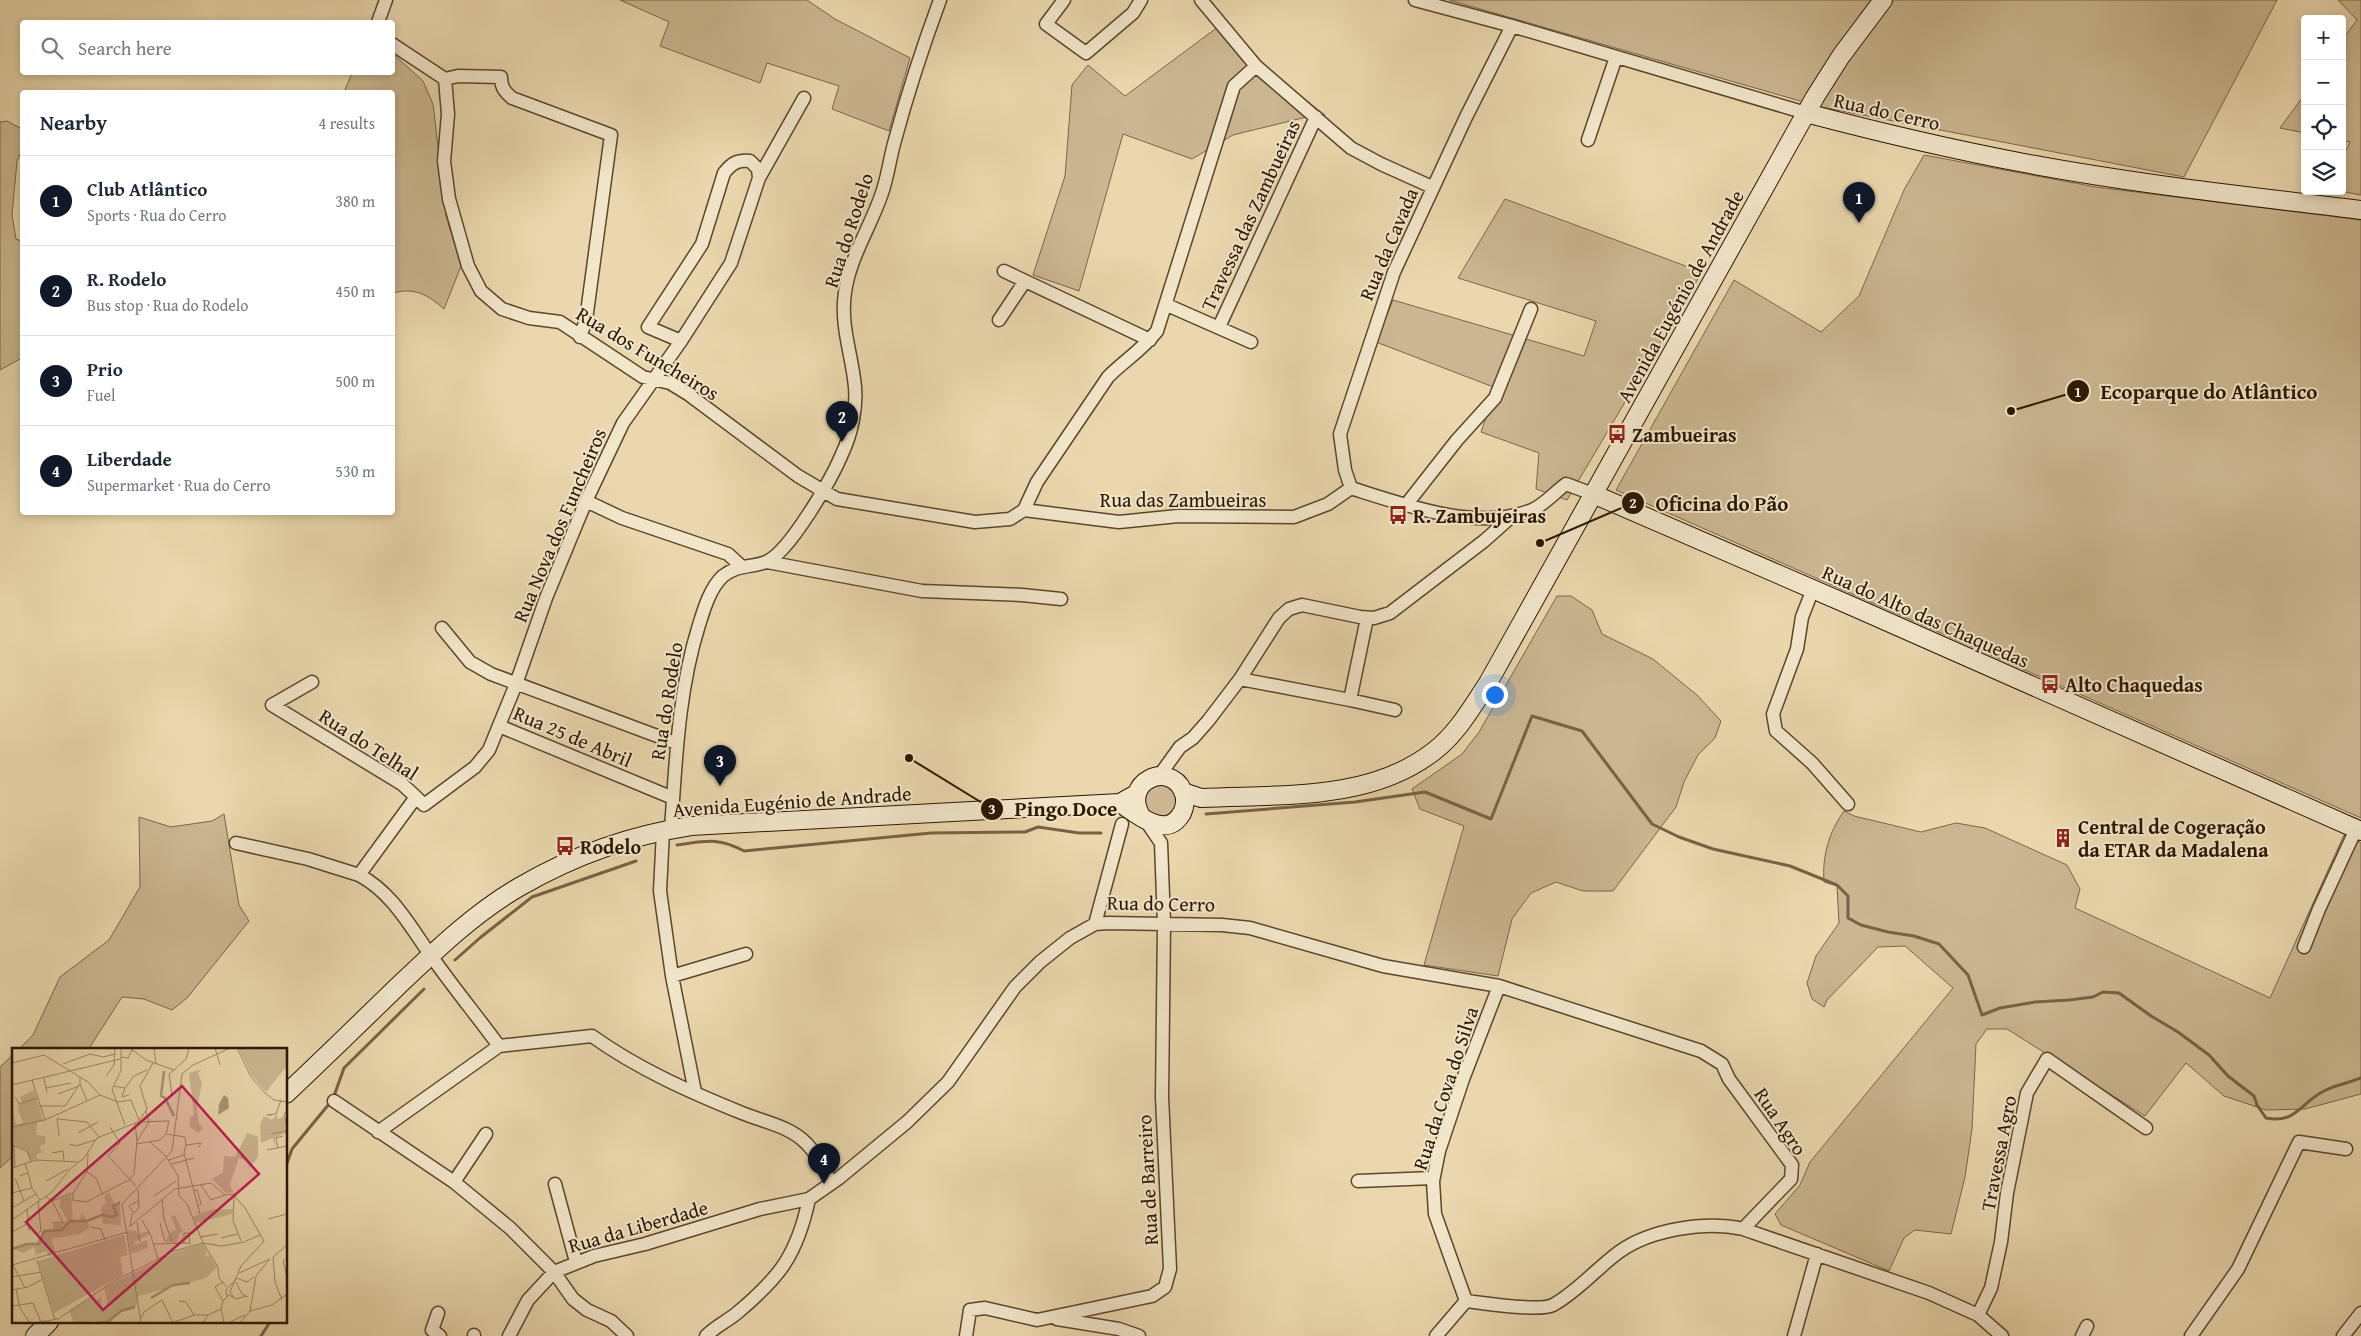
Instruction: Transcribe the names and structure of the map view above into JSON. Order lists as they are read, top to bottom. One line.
{"streets":{"main road":["Rua do Cerro","Avenida Eugénio de Andrade","Rua do Alto das Chaquedas"],"street":["Travessa das Zambueiras","Rua do Rodelo","Rua da Cavada","Rua dos Funcheiros","Rua das Zambueiras","Rua Nova dos Funcheiros","Rua 25 de Abril","Rua do Telhal","Rua da Cova do Silva","Rua Agro","Travessa Agro","Rua de Barreiro","Rua da Liberdade"]},"crossings":[["Rua do Cerro","Rua da Cavada"],["Rua do Cerro","Avenida Eugénio de Andrade"],["Rua do Cerro","Rua da Cova do Silva"],["Rua do Cerro","Rua Agro"],["Rua do Cerro","Rua de Barreiro"],["Rua do Cerro","Rua da Liberdade"],["Travessa das Zambueiras","Rua das Zambueiras"],["Rua do Rodelo","Avenida Eugénio de Andrade"],["Rua do Rodelo","Rua dos Funcheiros"],["Rua do Rodelo","Rua 25 de Abril"],["Rua da Cavada","Rua das Zambueiras"],["Avenida Eugénio de Andrade","Rua do Alto das Chaquedas"],["Rua dos Funcheiros","Rua Nova dos Funcheiros"],["Rua Nova dos Funcheiros","Rua 25 de Abril"],["Rua da Cova do Silva","Rua Agro"]],"places":{"other":["Ecoparque do Atlântico","Oficina do Pão","Pingo Doce"],"bus stop":["Zambueiras","R. Zambujeiras","Alto Chaquedas","Rodelo"],"building":["Central de Cogeração da ETAR da Madalena"]},"page":{"map_buttons":["+","−"],"search":"Search here","heading":["Nearby","4 results"],"list":[{"mark":"1","name":"Club Atlântico","note":"Sports · Rua do Cerro","value":"380 m"},{"mark":"2","name":"R. Rodelo","note":"Bus stop · Rua do Rodelo","value":"450 m"},{"mark":"3","name":"Prio","note":"Fuel","value":"500 m"},{"mark":"4","name":"Liberdade","note":"Supermarket · Rua do Cerro","value":"530 m"}],"pins":["1","2","3","4"]}}
